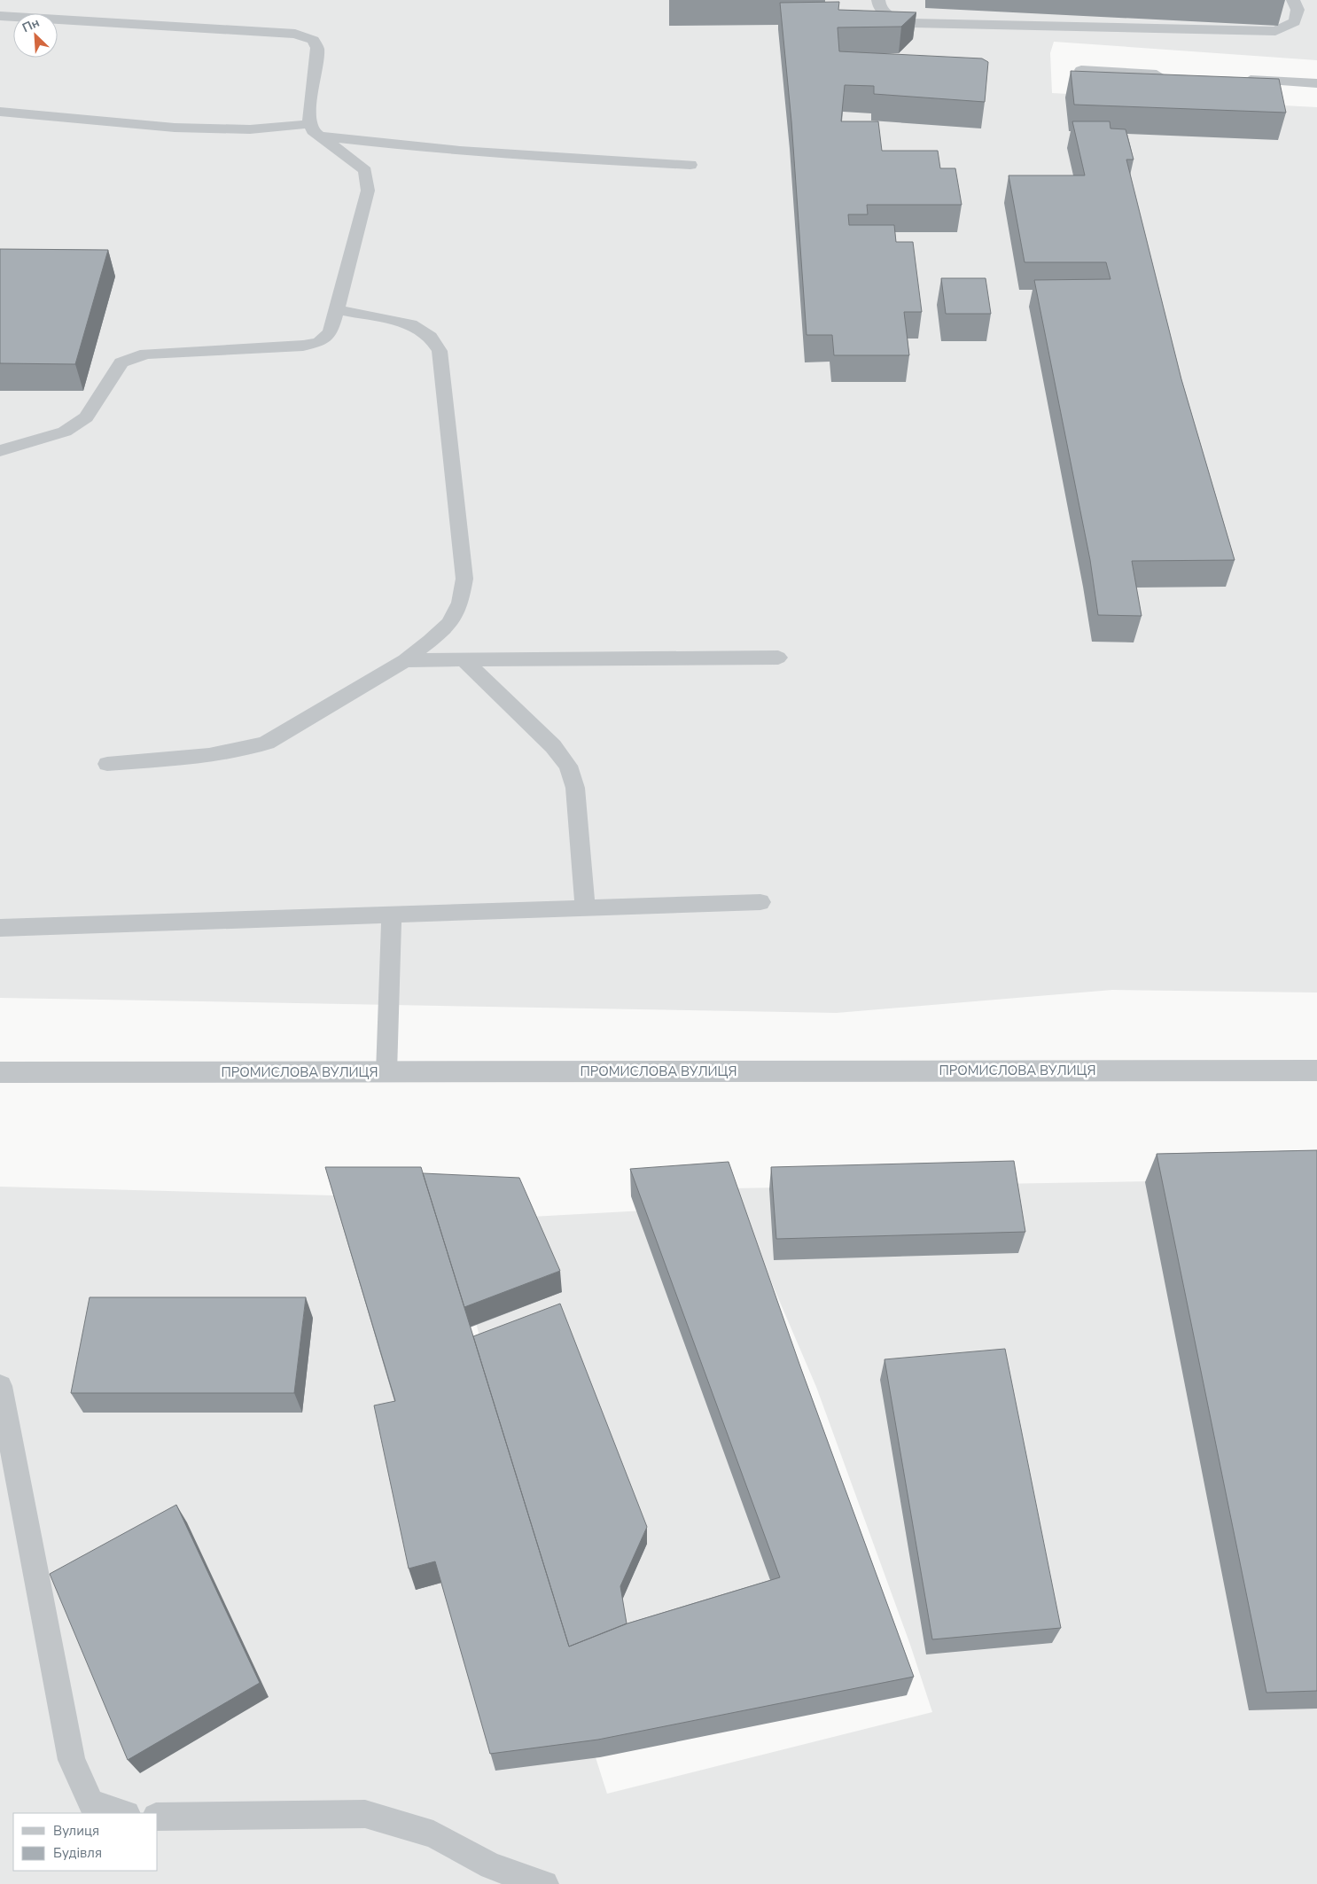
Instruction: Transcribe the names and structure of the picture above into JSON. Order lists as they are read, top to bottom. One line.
{"streets":{"street":["ПРОМИСЛОВА ВУЛИЦЯ"]},"legend":["Вулиця","Будівля"],"north":"top left"}
